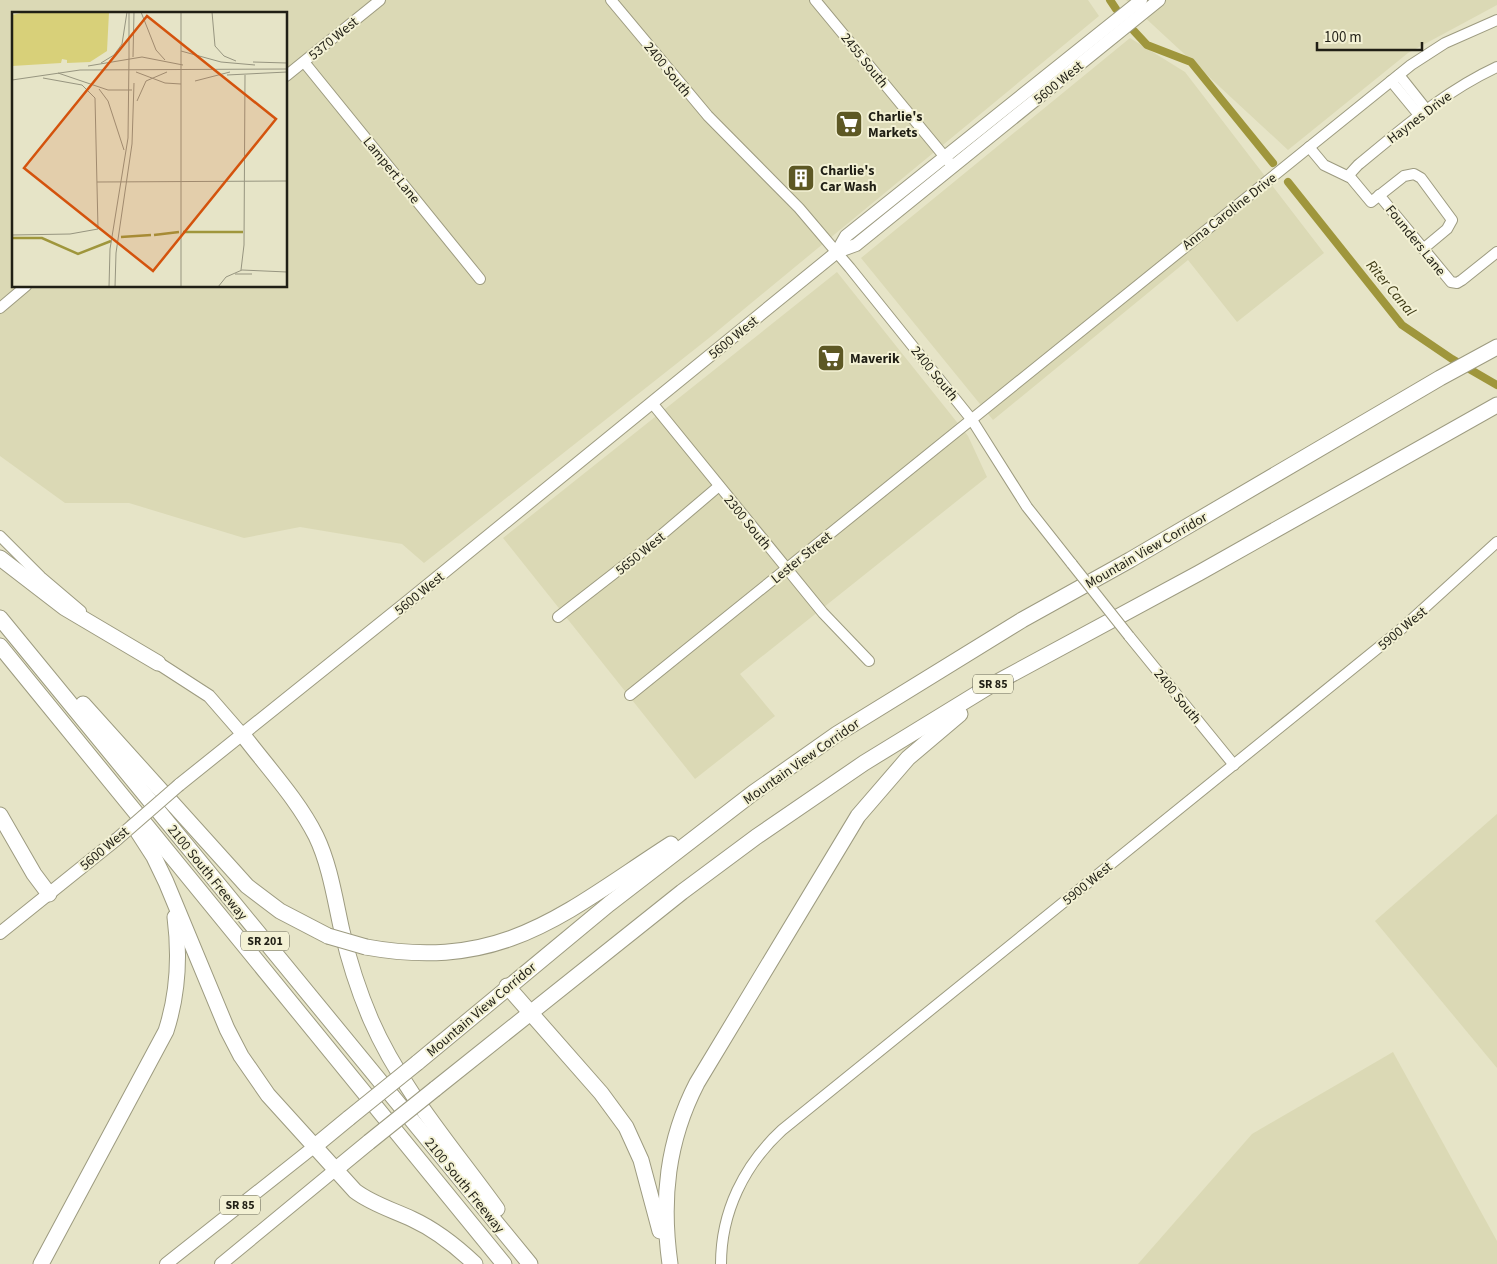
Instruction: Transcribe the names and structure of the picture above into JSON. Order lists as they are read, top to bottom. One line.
{"streets":{"highway":["Mountain View Corridor","SR 85","2100 South Freeway","SR 201"],"main road":["5600 West"],"street":["5370 West","2455 South","2400 South","Haynes Drive","Lampert Lane","Anna Caroline Drive","Founders Lane","2300 South","5650 West","Lester Street","5900 West"]},"crossings":[["5370 West","Lampert Lane"],["2455 South","5600 West"],["2400 South","5600 West"],["2400 South","Anna Caroline Drive"],["2400 South","Lester Street"],["2400 South","5900 West"],["5600 West","2300 South"],["Haynes Drive","Founders Lane"],["Anna Caroline Drive","Founders Lane"],["Anna Caroline Drive","Lester Street"],["2300 South","5650 West"],["2300 South","Lester Street"]],"water":["Riter Canal"],"places":{"supermarket":["Charlie's Markets","Maverik"],"building":["Charlie's Car Wash"]},"scale_bar":"100 m"}
